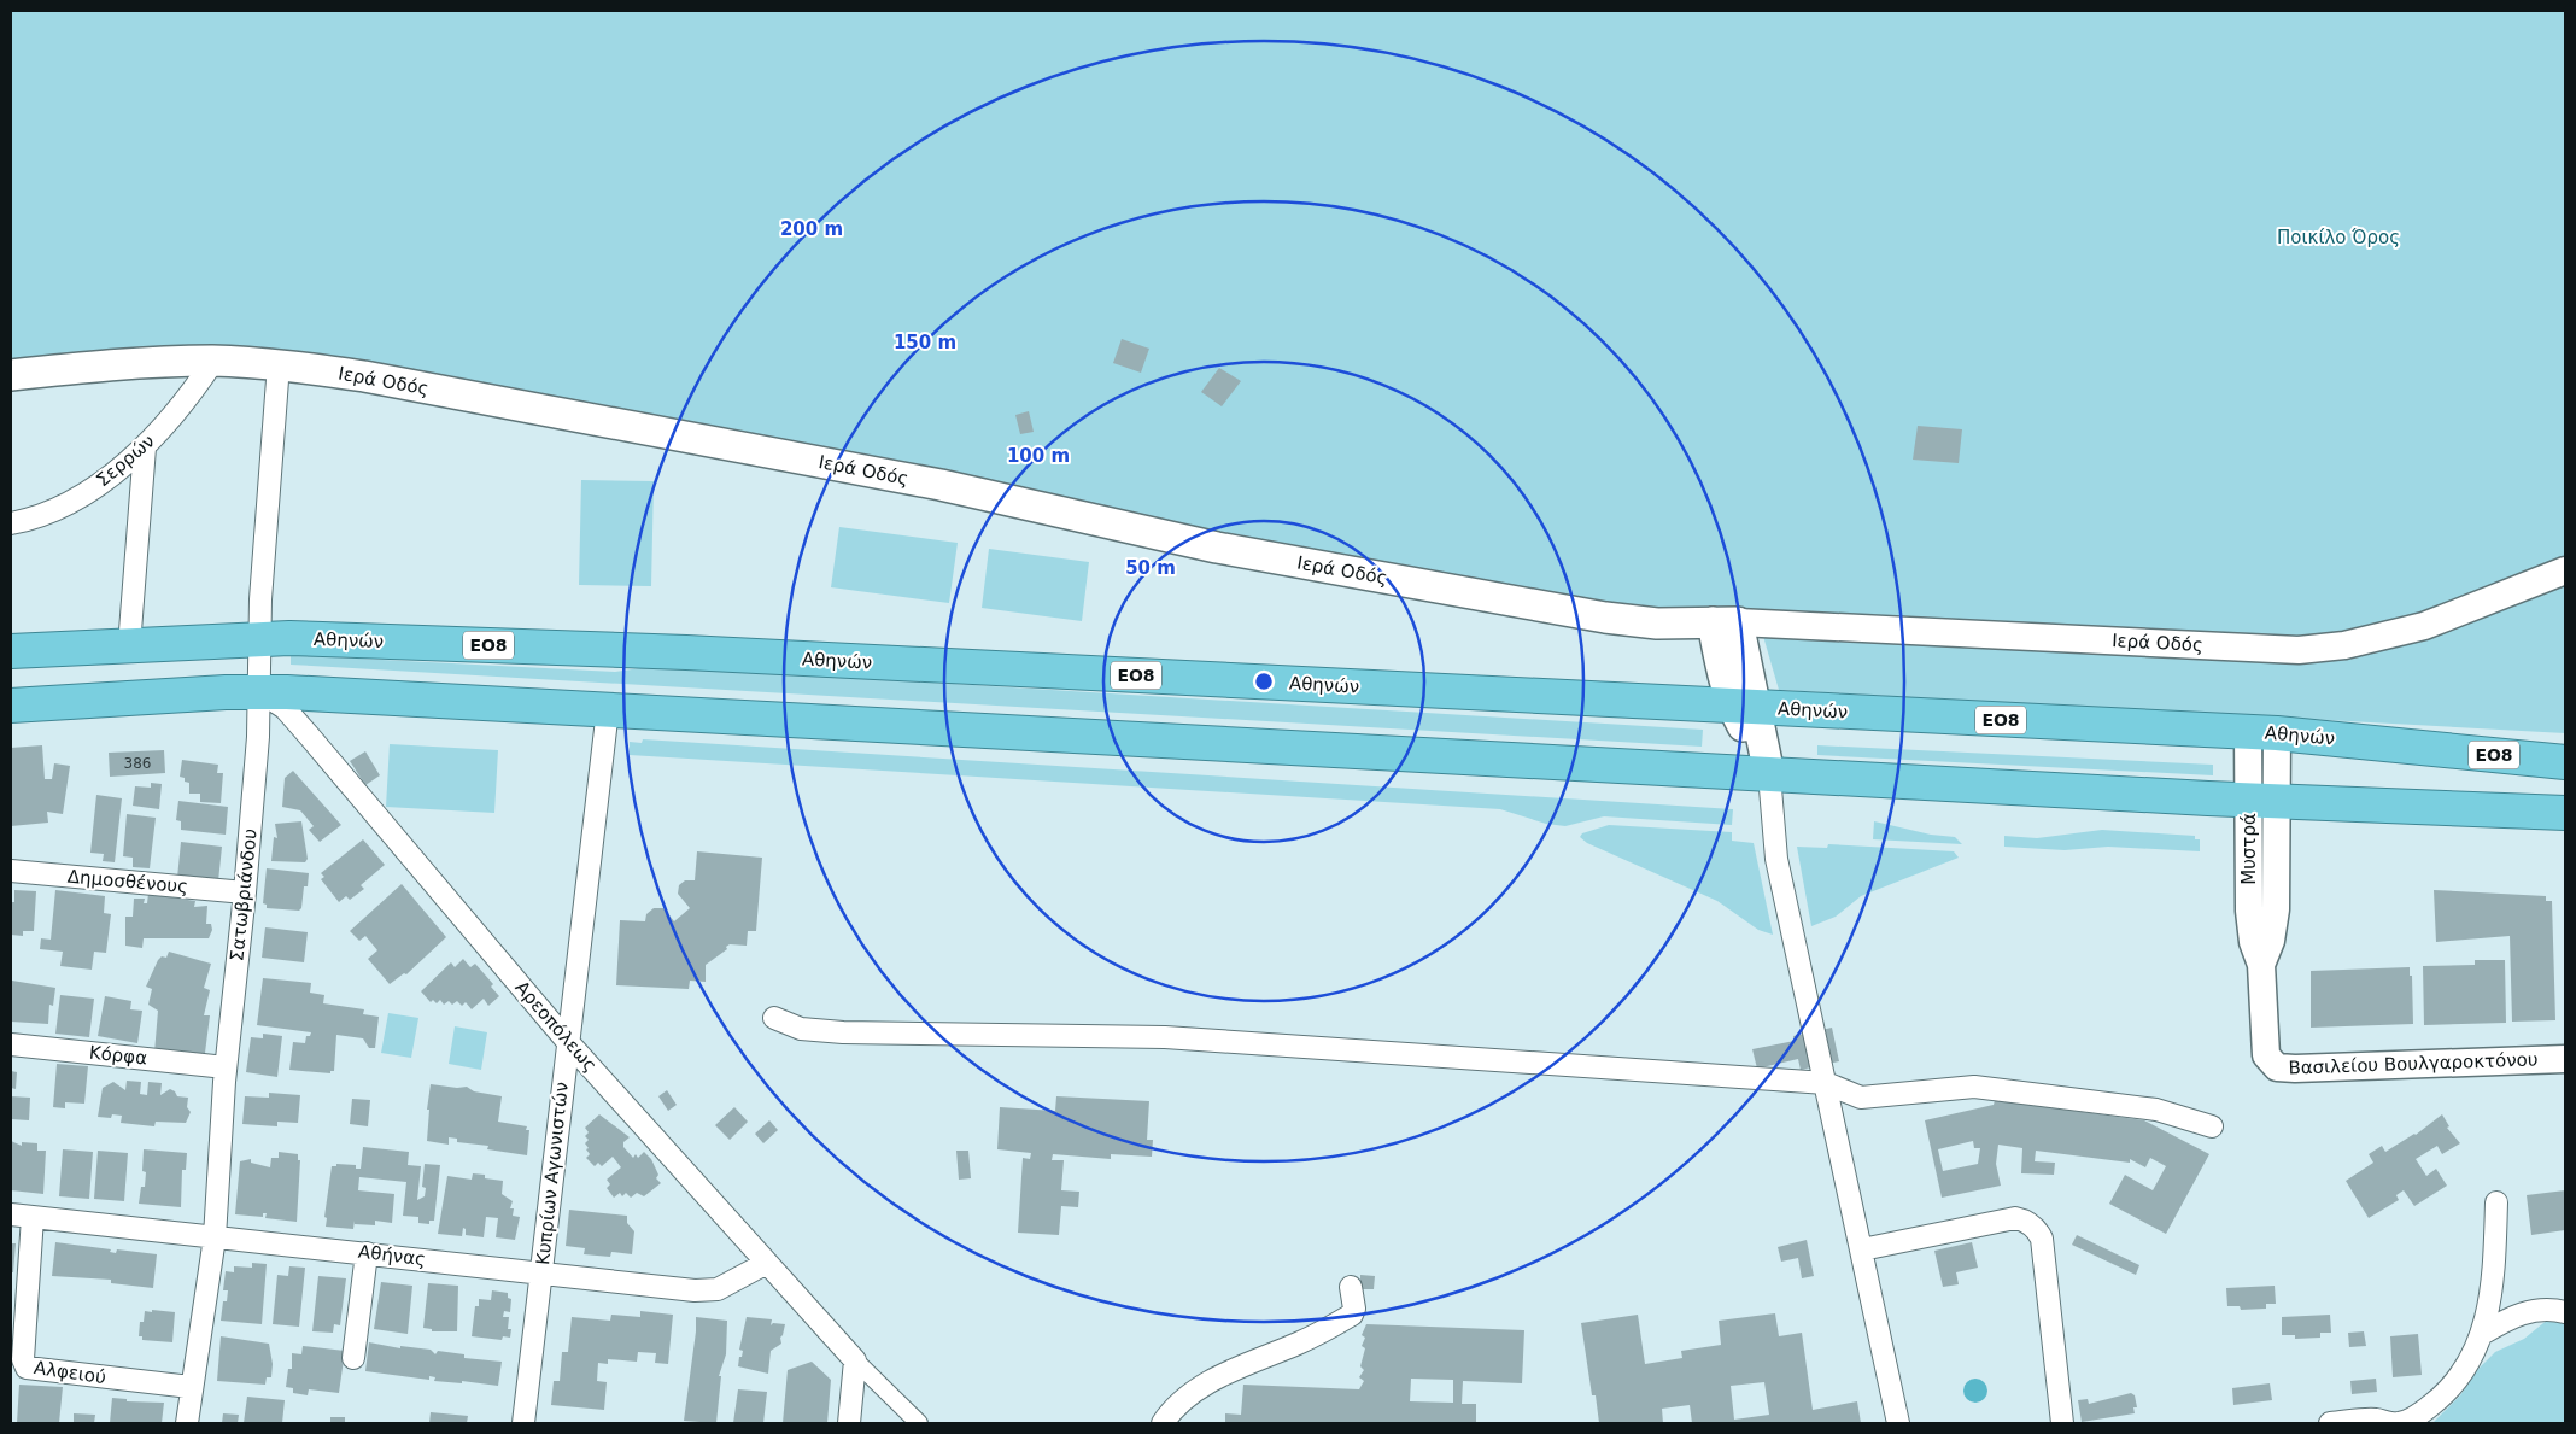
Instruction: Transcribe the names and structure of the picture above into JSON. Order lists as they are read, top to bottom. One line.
{"streets":{"highway":["Αθηνών","ΕΟ8"],"main road":["Ιερά Οδός"],"street":["Σερρών","Μυστρά","Δημοσθένους","Σατωβριάνδου","Αρεοπόλεως","Κόρφα","Βασιλείου Βουλγαροκτόνου","Κυπρίων Αγωνιστών","Αθήνας","Αλφειού"]},"crossings":[["Ιερά Οδός","Σερρών"],["Ιερά Οδός","Σατωβριάνδου"],["Αθηνών","Μυστρά"],["Αθηνών","Σατωβριάνδου"],["Μυστρά","Βασιλείου Βουλγαροκτόνου"],["Δημοσθένους","Σατωβριάνδου"],["Σατωβριάνδου","Αρεοπόλεως"],["Σατωβριάνδου","Κόρφα"],["Σατωβριάνδου","Αθήνας"],["Σατωβριάνδου","Αλφειού"],["Αρεοπόλεως","Κυπρίων Αγωνιστών"],["Αρεοπόλεως","Αθήνας"],["Κυπρίων Αγωνιστών","Αθήνας"],["Αθήνας","Αλφειού"]],"parks":["Ποικίλο Όρος"],"house_numbers":["386"],"rings":["200 m","150 m","100 m","50 m"]}
